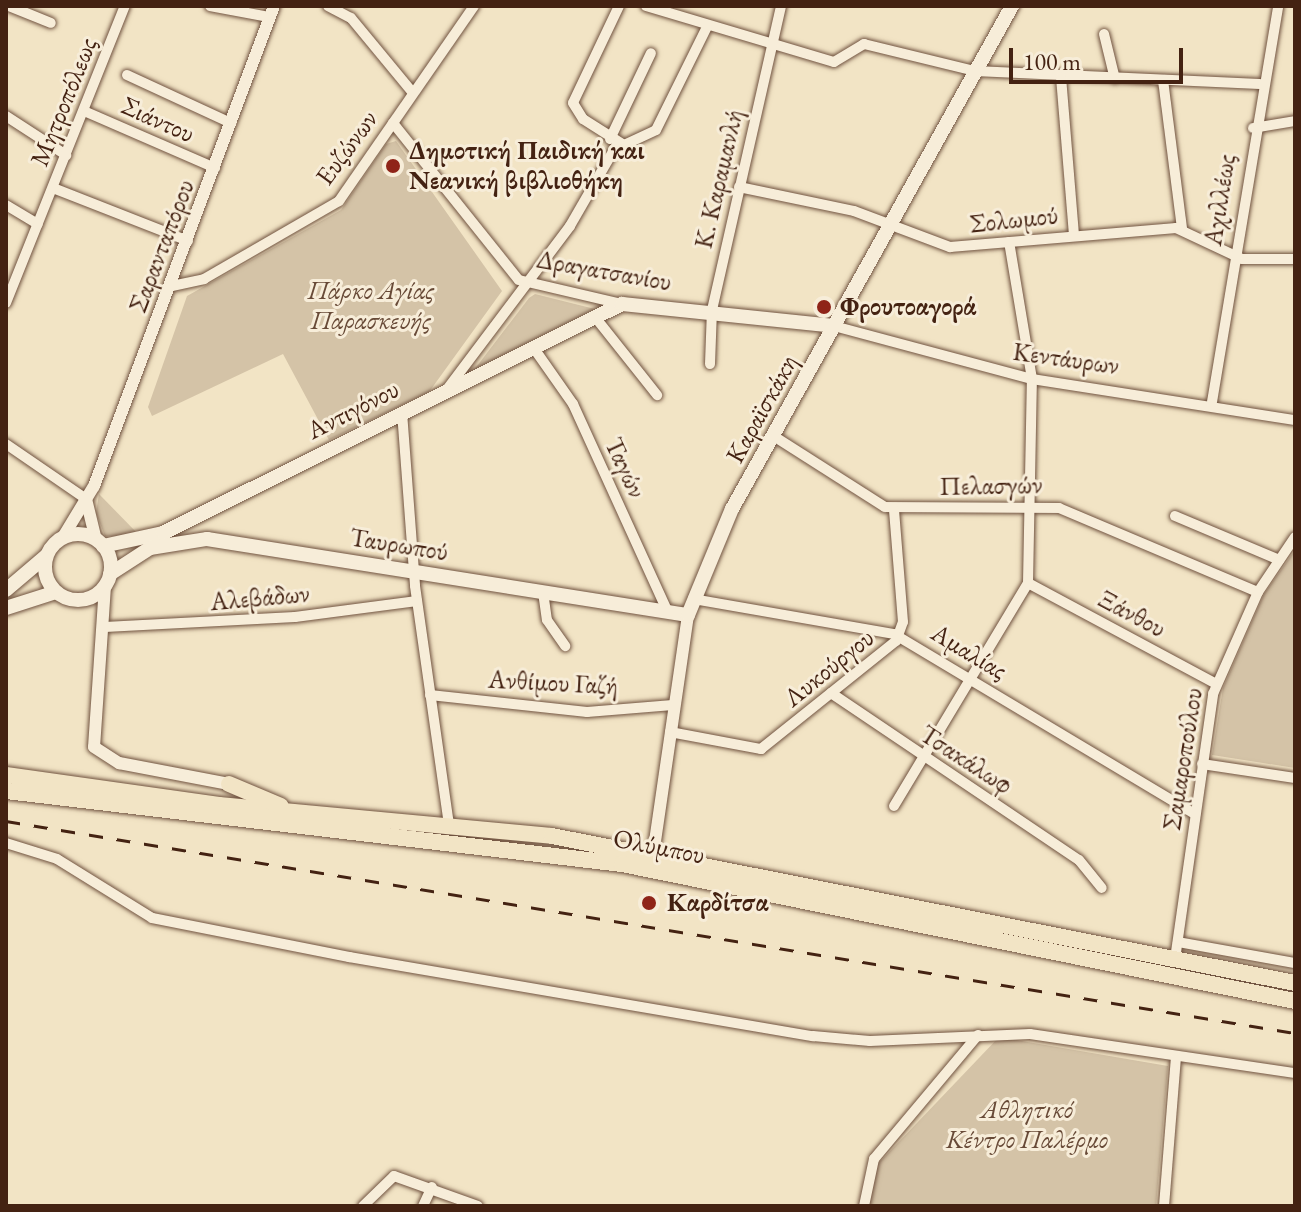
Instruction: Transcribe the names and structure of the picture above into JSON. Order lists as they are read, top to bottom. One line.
{"streets":{"main road":["Δραγατσανίου","Καραϊσκάκη","Αντιγόνου","Ταυρωπού","Ολύμπου"],"street":["Μητροπόλεως","Σιάντου","Ευζώνων","Κ. Καραμανλή","Αχιλλέως","Σολωμού","Σαρανταπόρου","Κεντάυρων","Ταγών","Πελασγών","Αλεβάδων","Ξάνθου","Αμαλίας","Λυκούργου","Ανθίμου Γαζή","Σαμαροπούλου","Τσακάλωφ"]},"crossings":[["Μητροπόλεως","Σιάντου"],["Σιάντου","Σαρανταπόρου"],["Ευζώνων","Σαρανταπόρου"],["Ευζώνων","Δραγατσανίου"],["Κ. Καραμανλή","Σολωμού"],["Κ. Καραμανλή","Δραγατσανίου"],["Αχιλλέως","Κεντάυρων"],["Σολωμού","Καραϊσκάκη"],["Σαρανταπόρου","Αντιγόνου"],["Σαρανταπόρου","Ταυρωπού"],["Δραγατσανίου","Κεντάυρων"],["Δραγατσανίου","Καραϊσκάκη"],["Δραγατσανίου","Αντιγόνου"],["Κεντάυρων","Καραϊσκάκη"],["Καραϊσκάκη","Ταυρωπού"],["Καραϊσκάκη","Αμαλίας"],["Καραϊσκάκη","Λυκούργου"],["Καραϊσκάκη","Ανθίμου Γαζή"],["Καραϊσκάκη","Ολύμπου"],["Αντιγόνου","Ταγών"],["Αντιγόνου","Ταυρωπού"],["Ταγών","Ταυρωπού"],["Πελασγών","Λυκούργου"],["Πελασγών","Σαμαροπούλου"],["Ξάνθου","Σαμαροπούλου"],["Αμαλίας","Λυκούργου"],["Αμαλίας","Σαμαροπούλου"],["Λυκούργου","Τσακάλωφ"],["Σαμαροπούλου","Ολύμπου"]],"parks":["Πάρκο Αγίας Παρασκευής","Αθλητικό Κέντρο Παλέρμο"],"places":["Δημοτική Παιδική και Νεανική βιβλιοθήκη","Φρουτοαγορά","Καρδίτσα"],"scale_bar":"100 m"}
